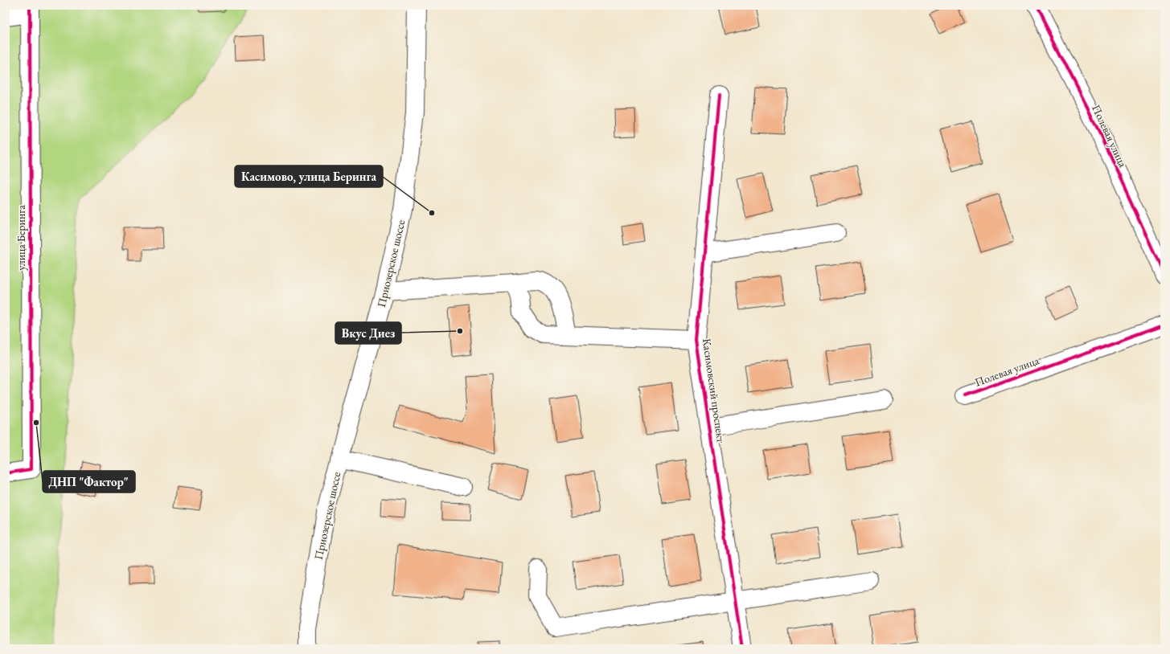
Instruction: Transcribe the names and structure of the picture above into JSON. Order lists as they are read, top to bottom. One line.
{"streets":{"street":["Полевая улица","улица Беринга","Приозерское шоссе","Касимовский проспект"]},"places":["Касимово, улица Беринга","Вкус Диез","ДНП \"Фактор\""]}
